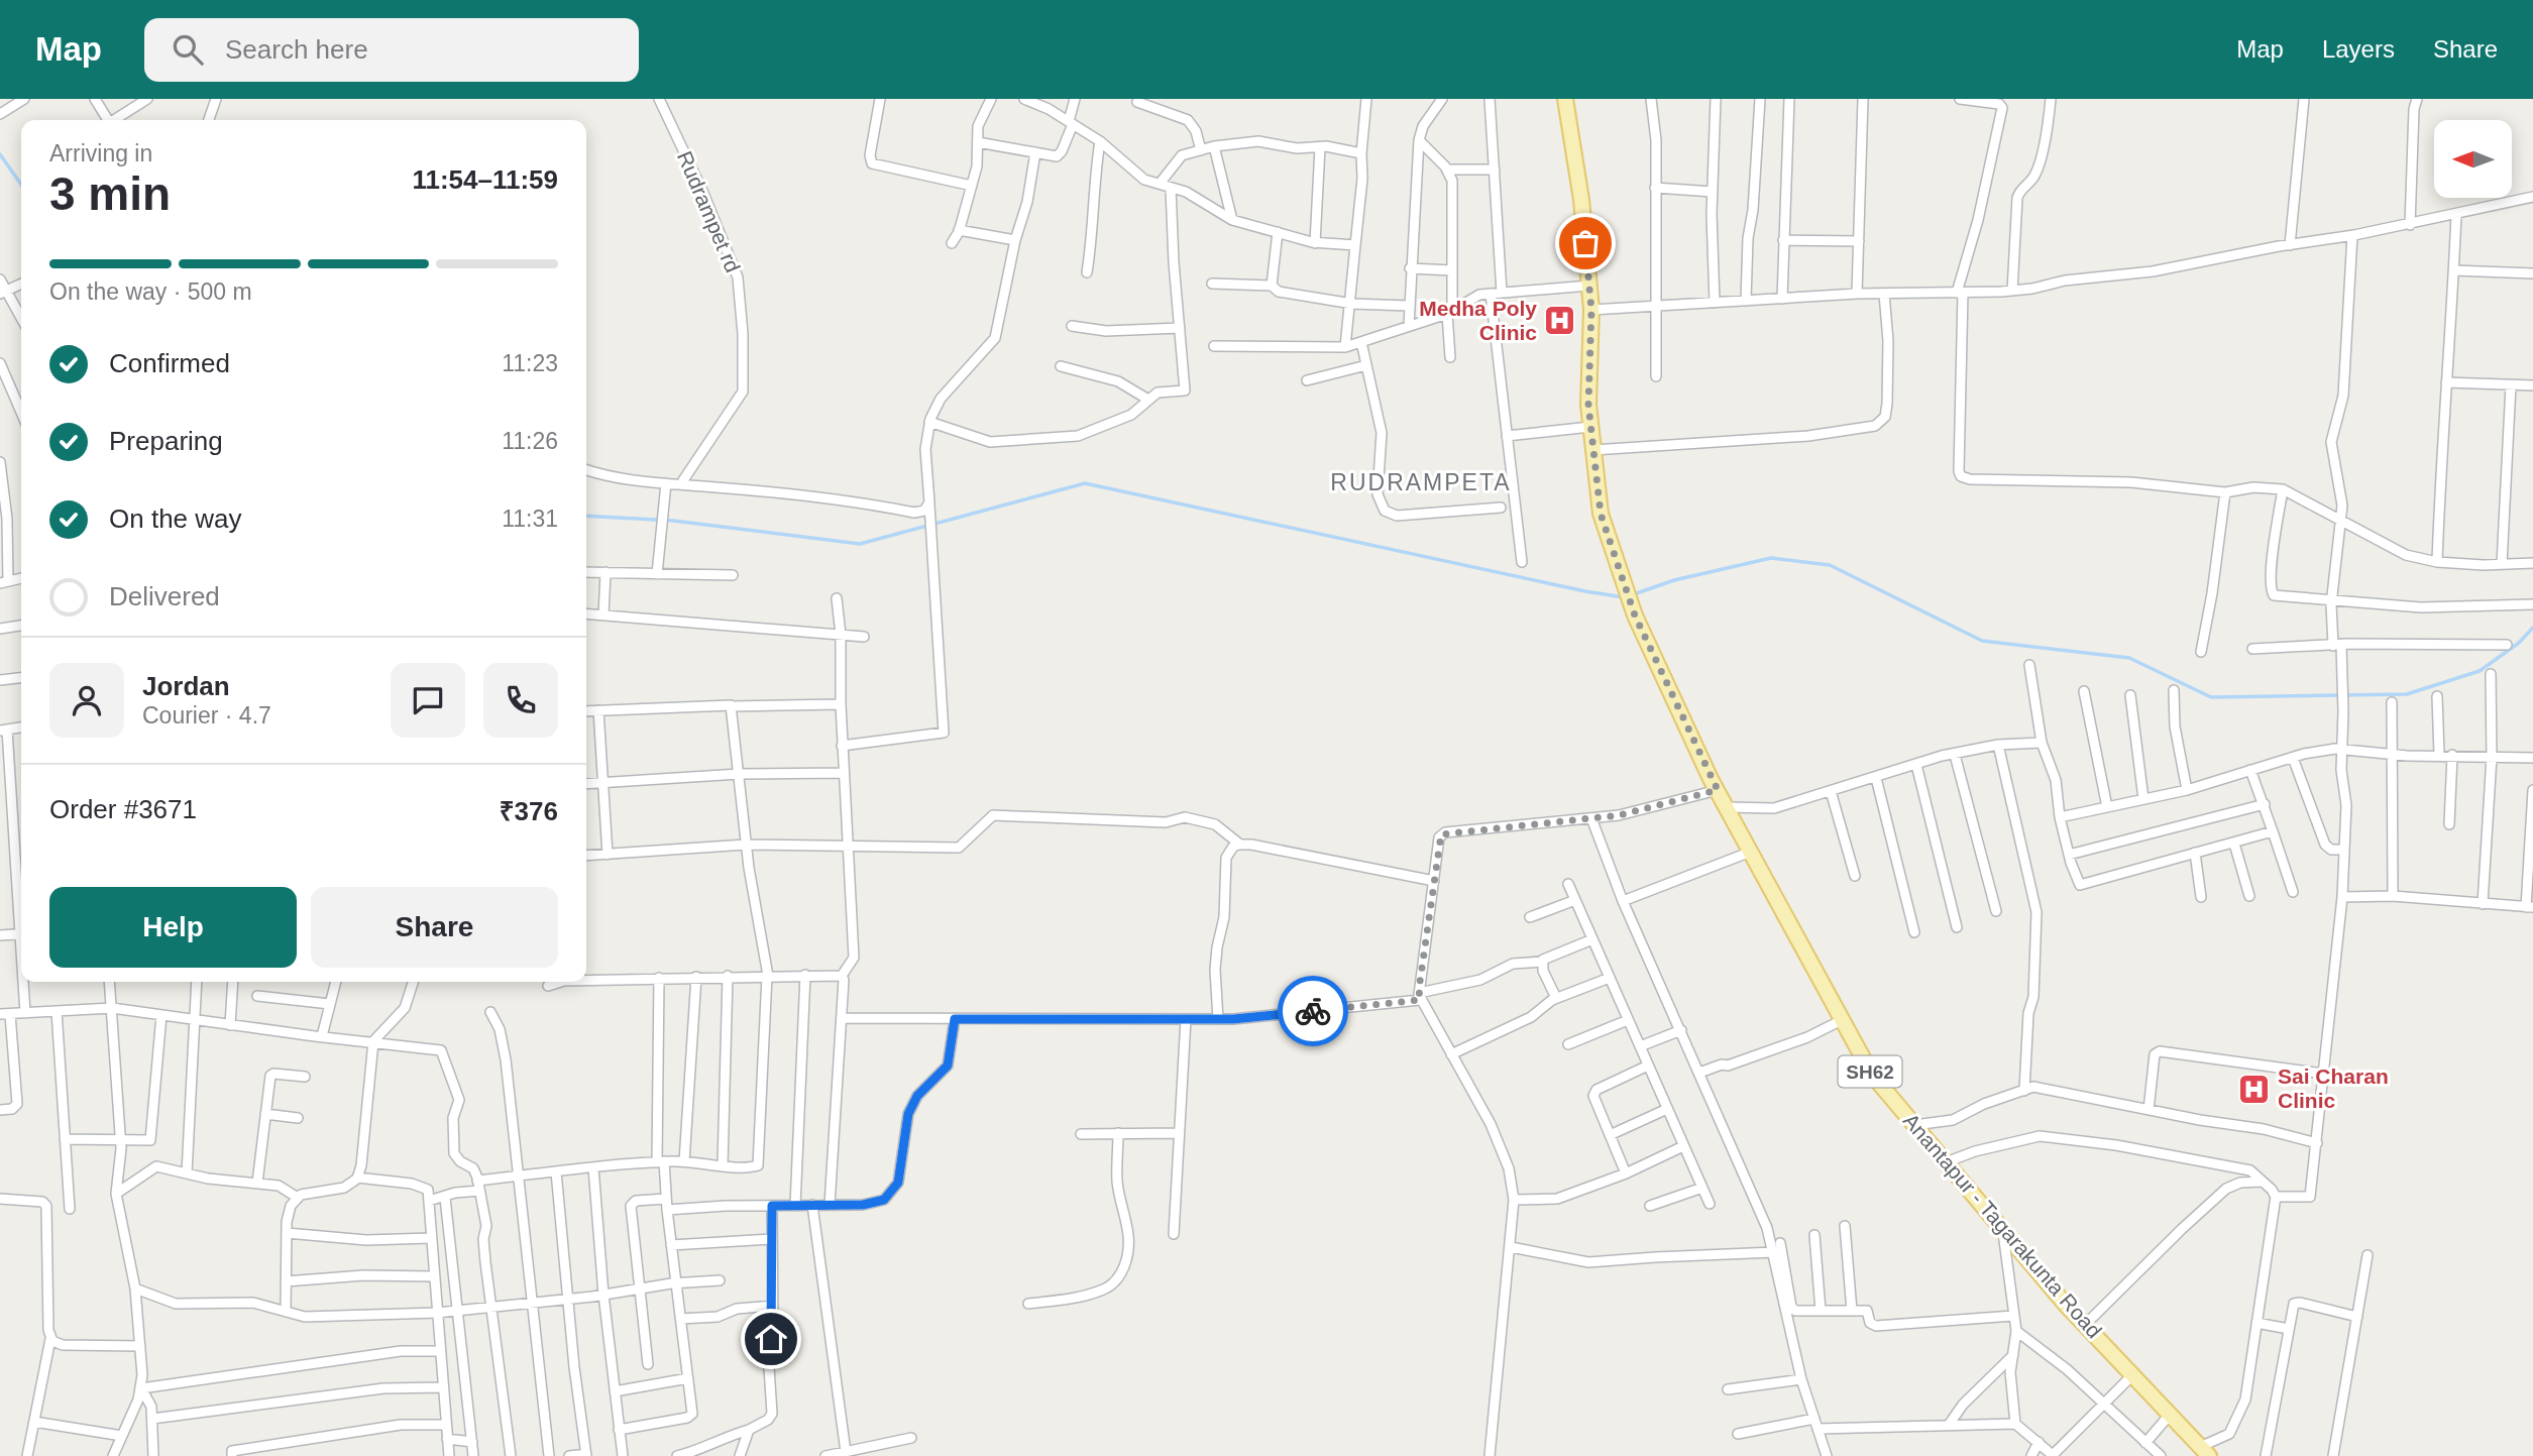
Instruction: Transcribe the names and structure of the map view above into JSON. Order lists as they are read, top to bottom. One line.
{"streets":{"main road":["SH62","Anantapur - Tagarakunta Road"],"street":["Rudrampet rd"]},"districts":["RUDRAMPETA"],"places":{"hospital":["Medha Poly Clinic","Sai Charan Clinic"]},"north":"left","page":{"header":"Map","search":"Search here","nav":["Map","Layers","Share"],"heading":["3 min","Arriving in","11:54–11:59"],"panel":["Jordan","Courier · 4.7","Order #3671","₹376"],"bar":"On the way · 500 m","list":[["Confirmed","11:23"],["Preparing","11:26"],["On the way","11:31"],"Delivered"],"buttons":["Help","Share"]}}
